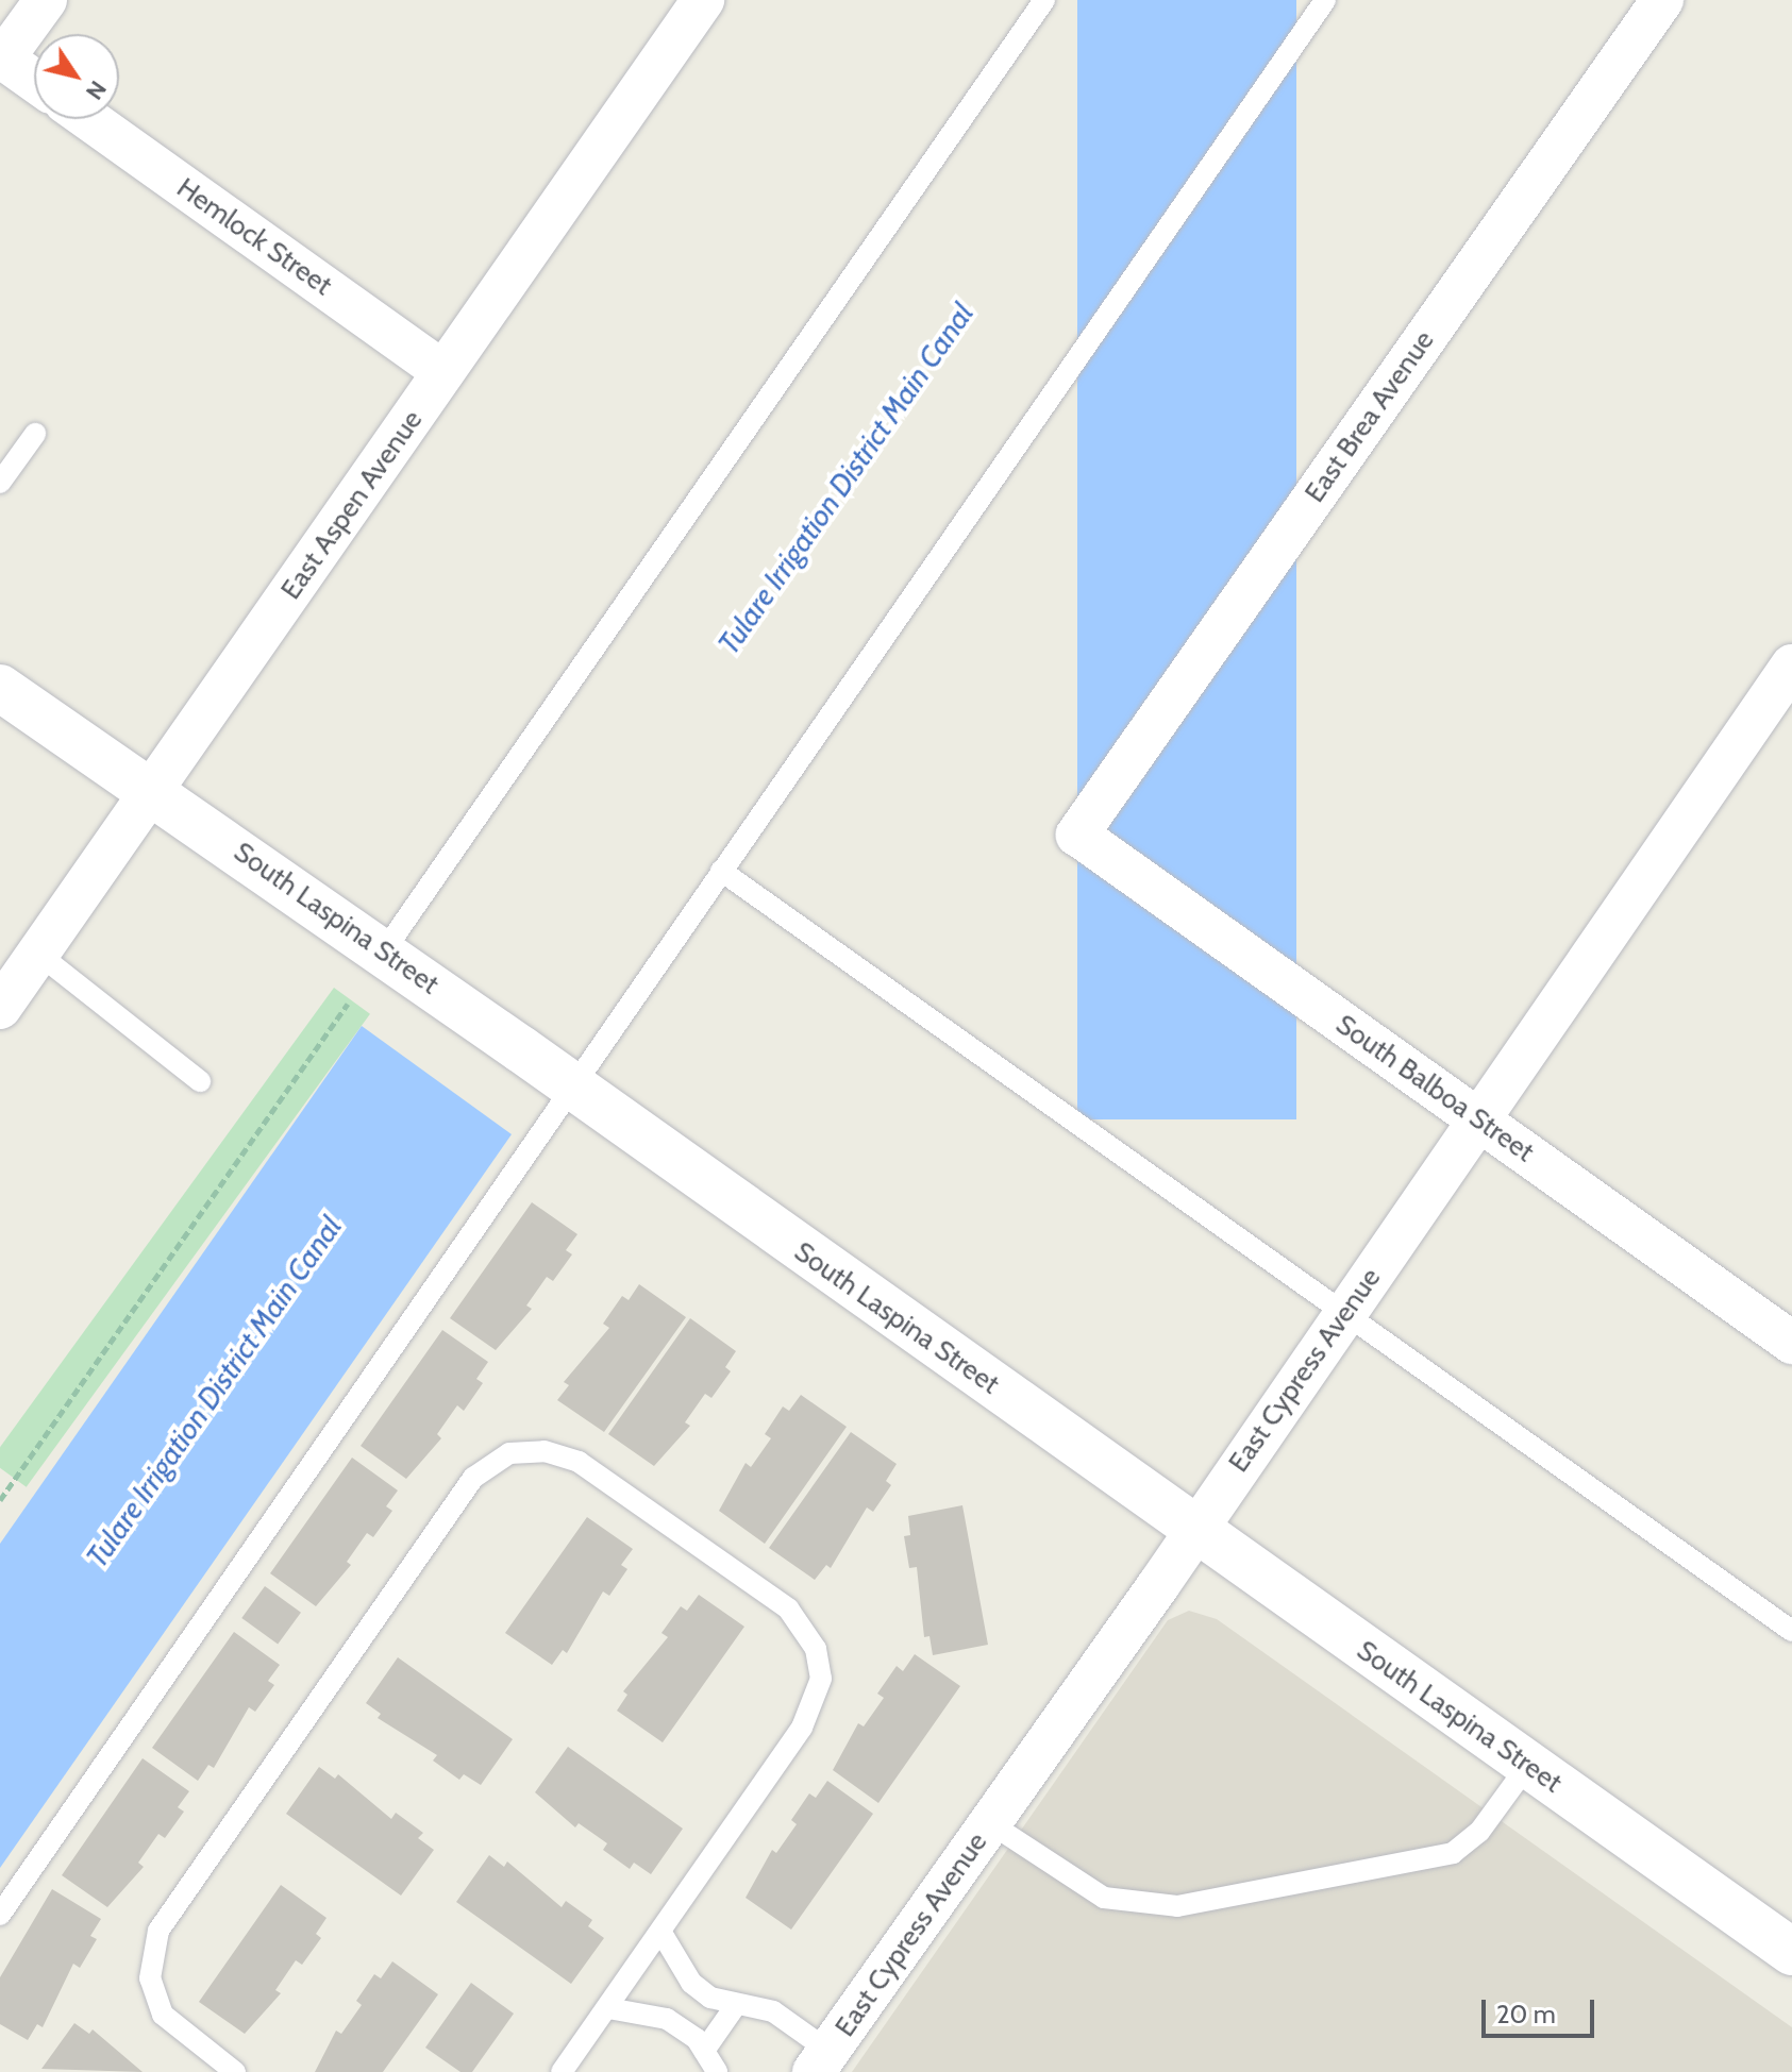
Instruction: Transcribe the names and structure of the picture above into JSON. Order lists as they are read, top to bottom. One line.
{"streets":{"street":["Hemlock Street","East Brea Avenue","East Aspen Avenue","South Laspina Street","South Balboa Street","East Cypress Avenue"]},"crossings":[["Hemlock Street","East Aspen Avenue"],["East Brea Avenue","South Balboa Street"],["East Aspen Avenue","South Laspina Street"],["South Laspina Street","East Cypress Avenue"],["South Balboa Street","East Cypress Avenue"]],"water":["Tulare Irrigation District Main Canal"],"scale_bar":"20 m","north":"bottom right"}
